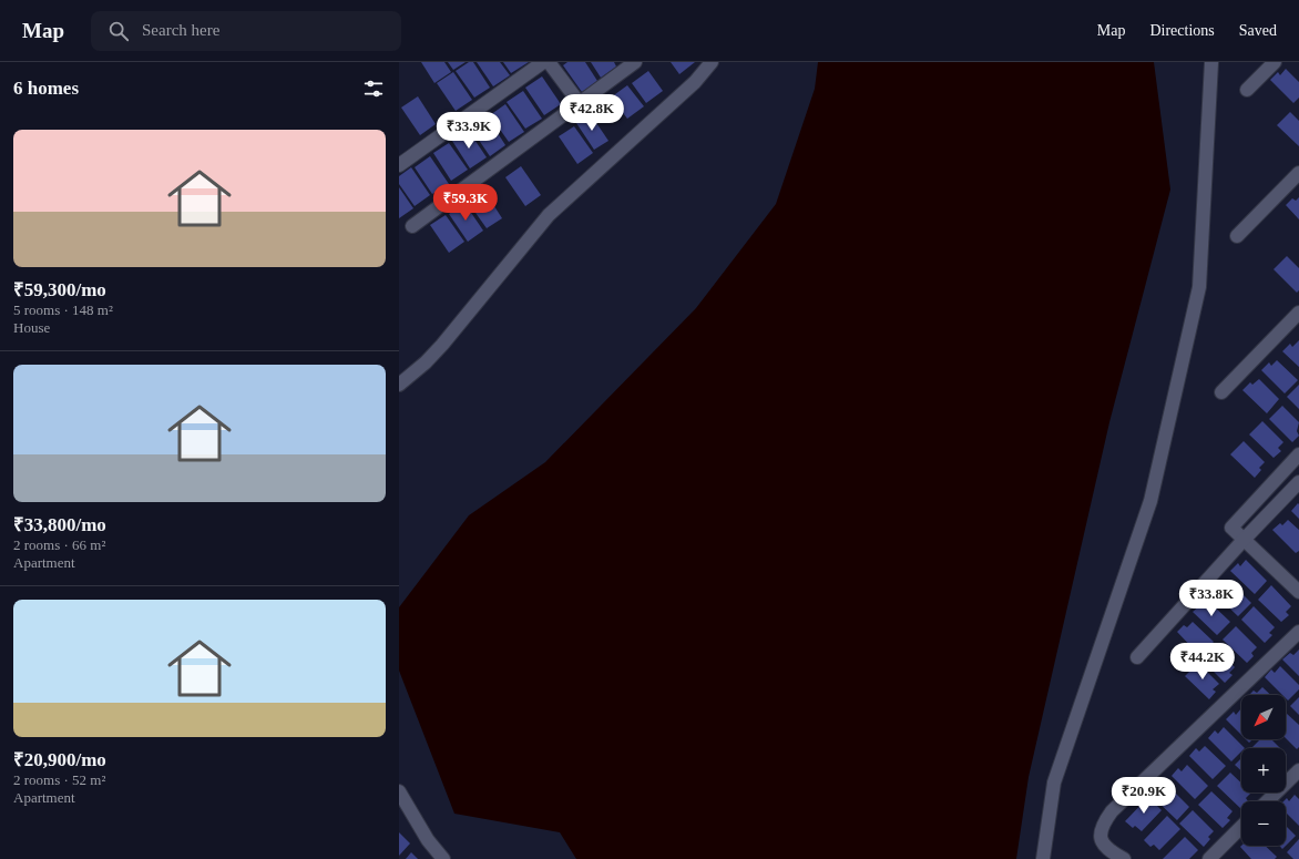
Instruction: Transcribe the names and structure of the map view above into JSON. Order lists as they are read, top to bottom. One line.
{"north":"bottom left","page":{"header":"Map","search":"Search here","nav":["Map","Directions","Saved"],"heading":"6 homes","price":["₹42.8K","₹33.9K","₹59.3K","₹33.8K","₹44.2K","₹20.9K"],"list":[{"name":"₹59,300/mo","note":"5 rooms · 148 m² · House"},{"name":"₹33,800/mo","note":"2 rooms · 66 m² · Apartment"},{"name":"₹20,900/mo","note":"2 rooms · 52 m² · Apartment"}],"map_buttons":["+","−"]}}
